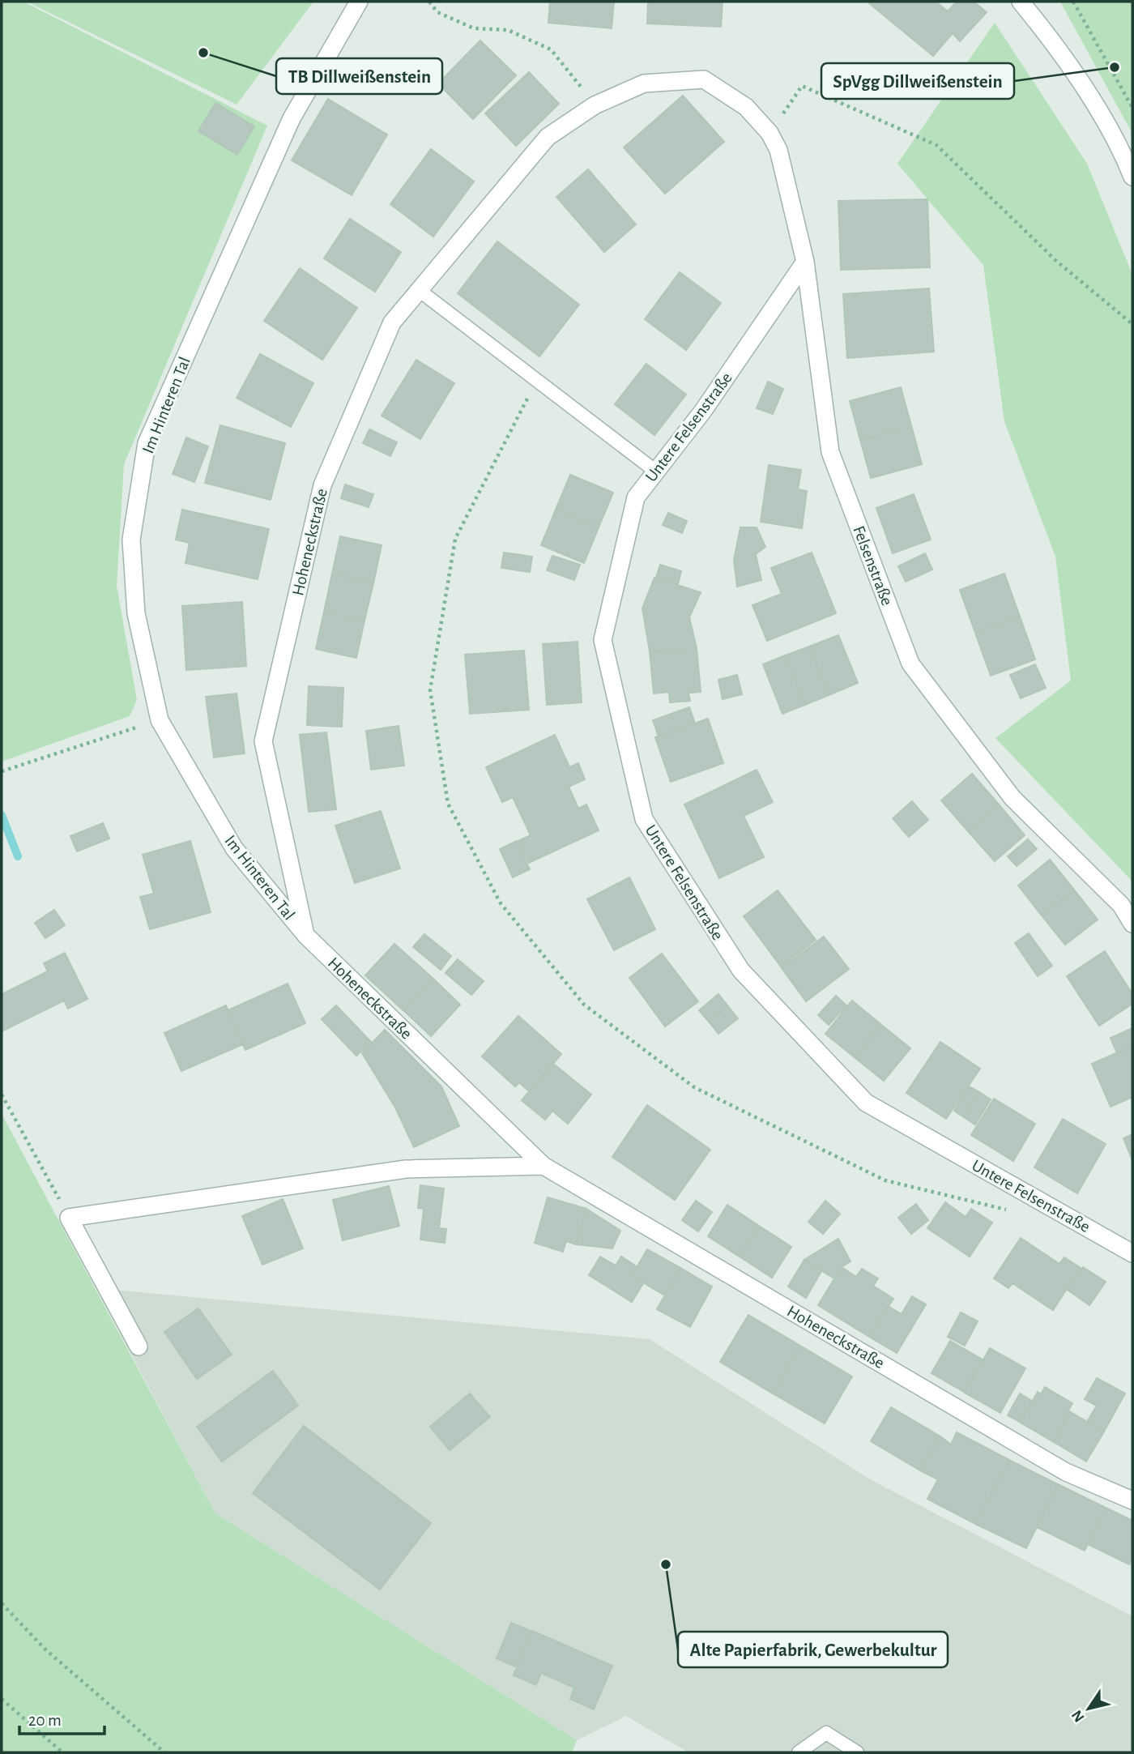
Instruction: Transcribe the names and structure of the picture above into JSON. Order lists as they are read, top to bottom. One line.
{"streets":{"street":["Im Hinteren Tal","Untere Felsenstraße","Hoheneckstraße","Felsenstraße"]},"crossings":[["Im Hinteren Tal","Hoheneckstraße"],["Untere Felsenstraße","Felsenstraße"],["Hoheneckstraße","Felsenstraße"]],"places":["TB Dillweißenstein","SpVgg Dillweißenstein","Alte Papierfabrik, Gewerbekultur"],"scale_bar":"20 m","north":"bottom left"}
